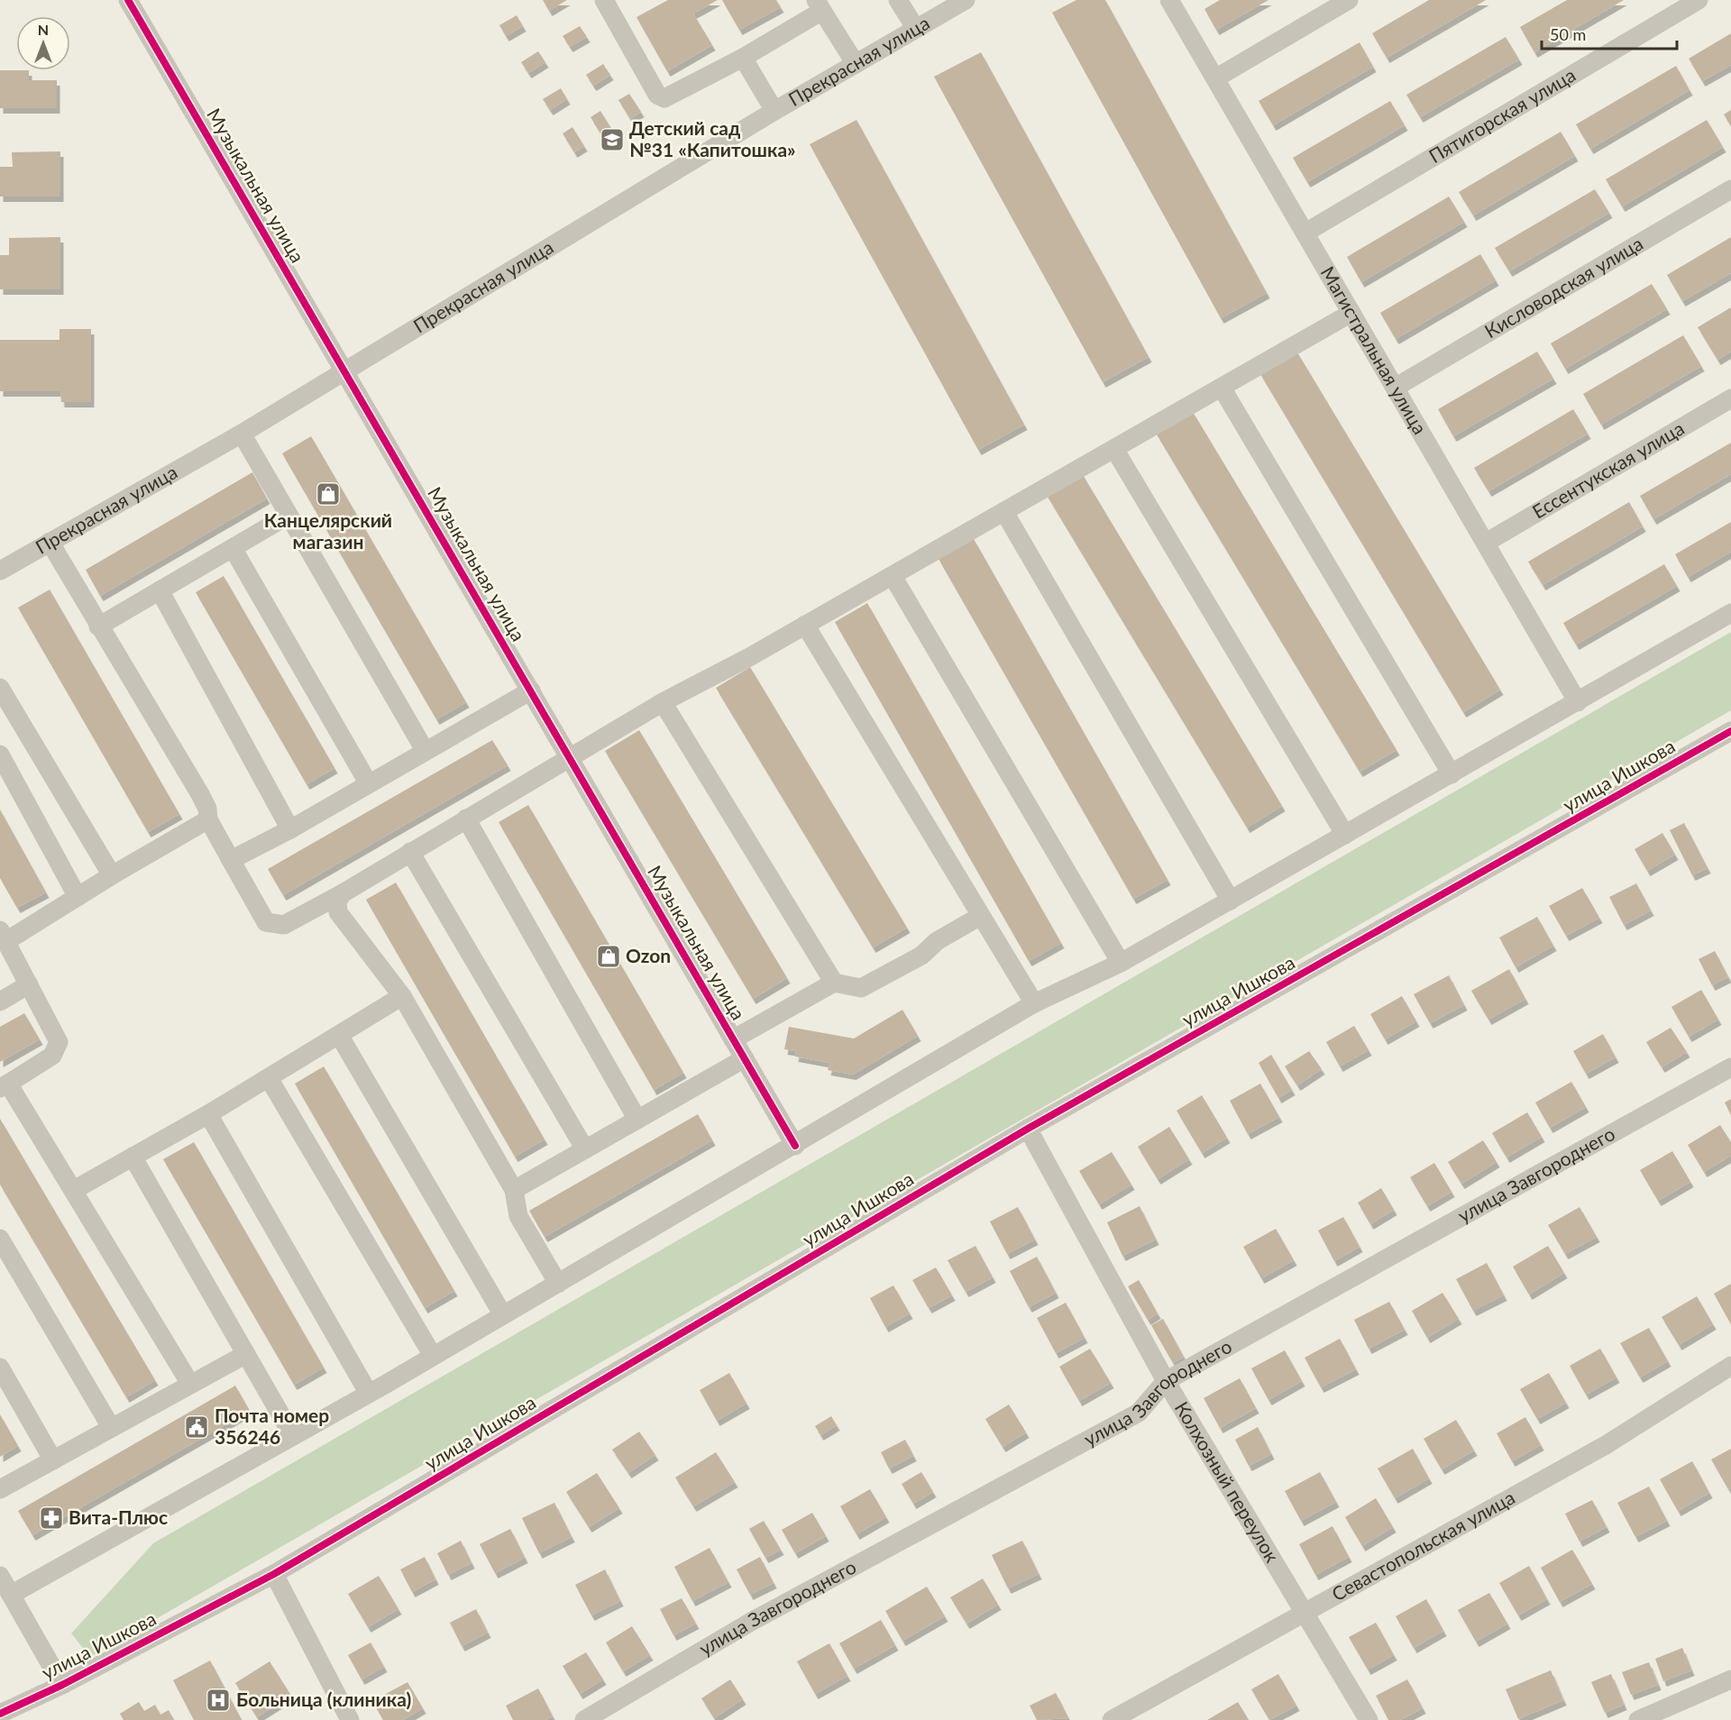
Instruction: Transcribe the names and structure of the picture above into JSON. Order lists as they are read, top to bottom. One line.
{"streets":{"street":["Прекрасная улица","Пятигорская улица","Музыкальная улица","Кисловодская улица","Магистральная улица","Ессентукская улица","улица Ишкова","улица Завгороднего","Колхозный переулок","Севастопольская улица"]},"crossings":[["Прекрасная улица","Музыкальная улица"],["Пятигорская улица","Магистральная улица"],["Кисловодская улица","Магистральная улица"],["Магистральная улица","Ессентукская улица"],["улица Ишкова","Колхозный переулок"],["улица Завгороднего","Колхозный переулок"],["Колхозный переулок","Севастопольская улица"]],"places":{"school or university":["Детский сад №31 «Капитошка»"],"shop":["Канцелярский магазин","Ozon"],"public building":["Почта номер 356246"],"pharmacy":["Вита-Плюс"],"hospital":["Больница (клиника)"]},"scale_bar":"50 m","north":"top"}
